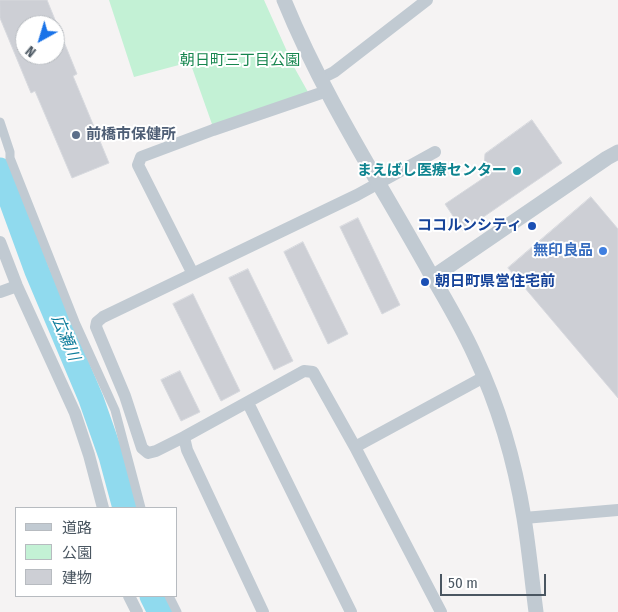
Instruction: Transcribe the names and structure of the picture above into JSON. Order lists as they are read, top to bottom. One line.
{"water":["広瀬川"],"parks":["朝日町三丁目公園"],"places":["前橋市保健所","まえばし医療センター","ココルンシティ","無印良品","朝日町県営住宅前"],"legend":["道路","公園","建物"],"scale_bar":"50 m","north":"bottom left"}
